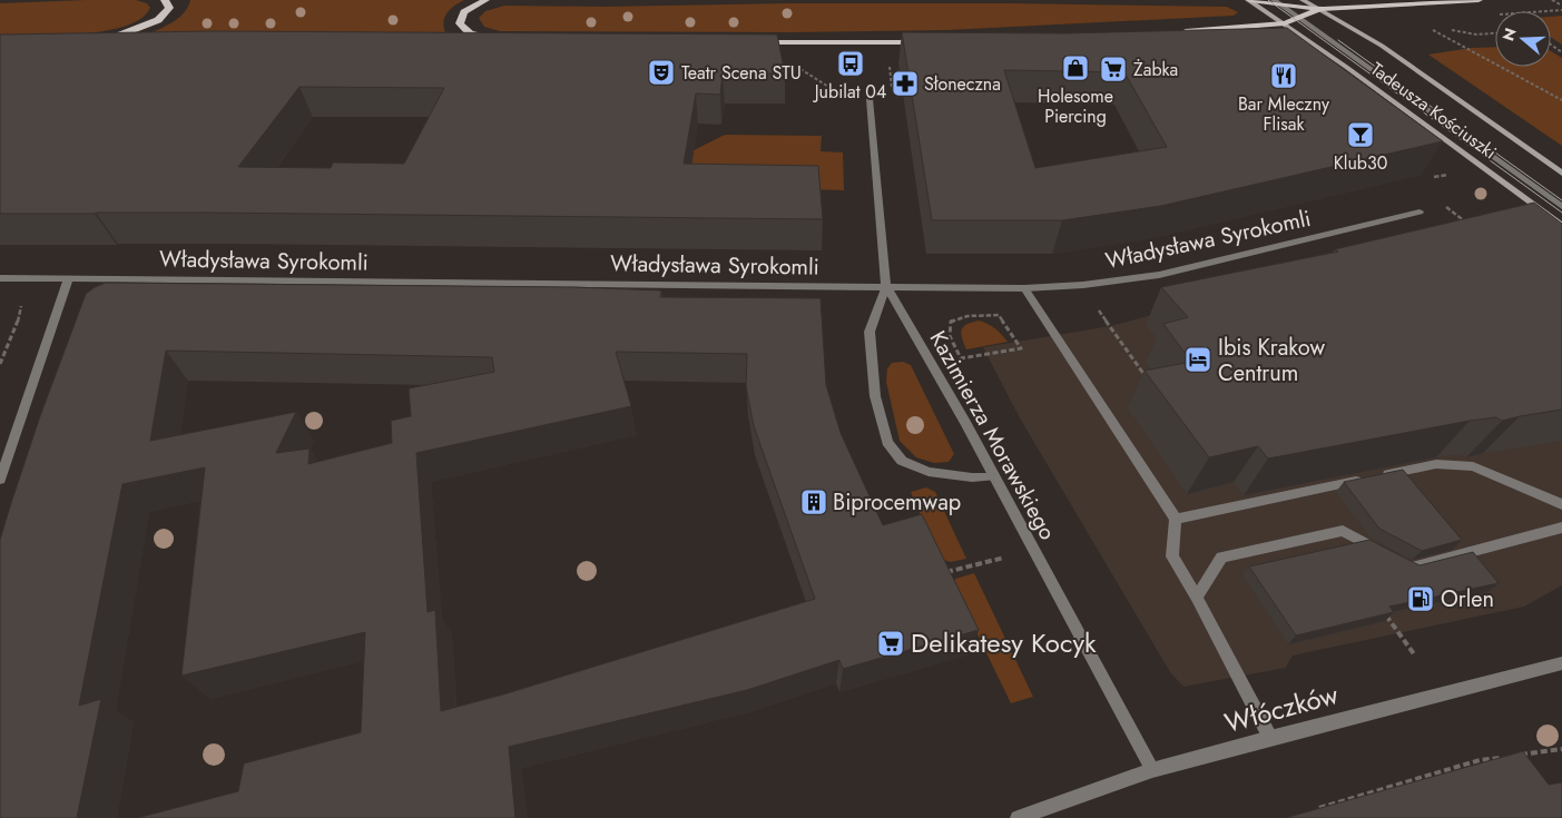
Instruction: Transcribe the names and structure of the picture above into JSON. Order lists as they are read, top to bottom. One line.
{"streets":{"street":["Tadeusza Kościuszki","Władysława Syrokomli","Kazimierza Morawskiego","Włóczków"]},"crossings":[["Władysława Syrokomli","Kazimierza Morawskiego"],["Kazimierza Morawskiego","Włóczków"]],"places":{"bus stop":["Jubilat 04"],"shop":["Holesome Piercing"],"supermarket":["Żabka","Delikatesy Kocyk"],"theatre":["Teatr Scena STU"],"restaurant":["Bar Mleczny Flisak"],"pharmacy":["Słoneczna"],"bar":["Klub30"],"hotel":["Ibis Krakow Centrum"],"building":["Biprocemwap"],"fuel station":["Orlen"]},"north":"left"}
